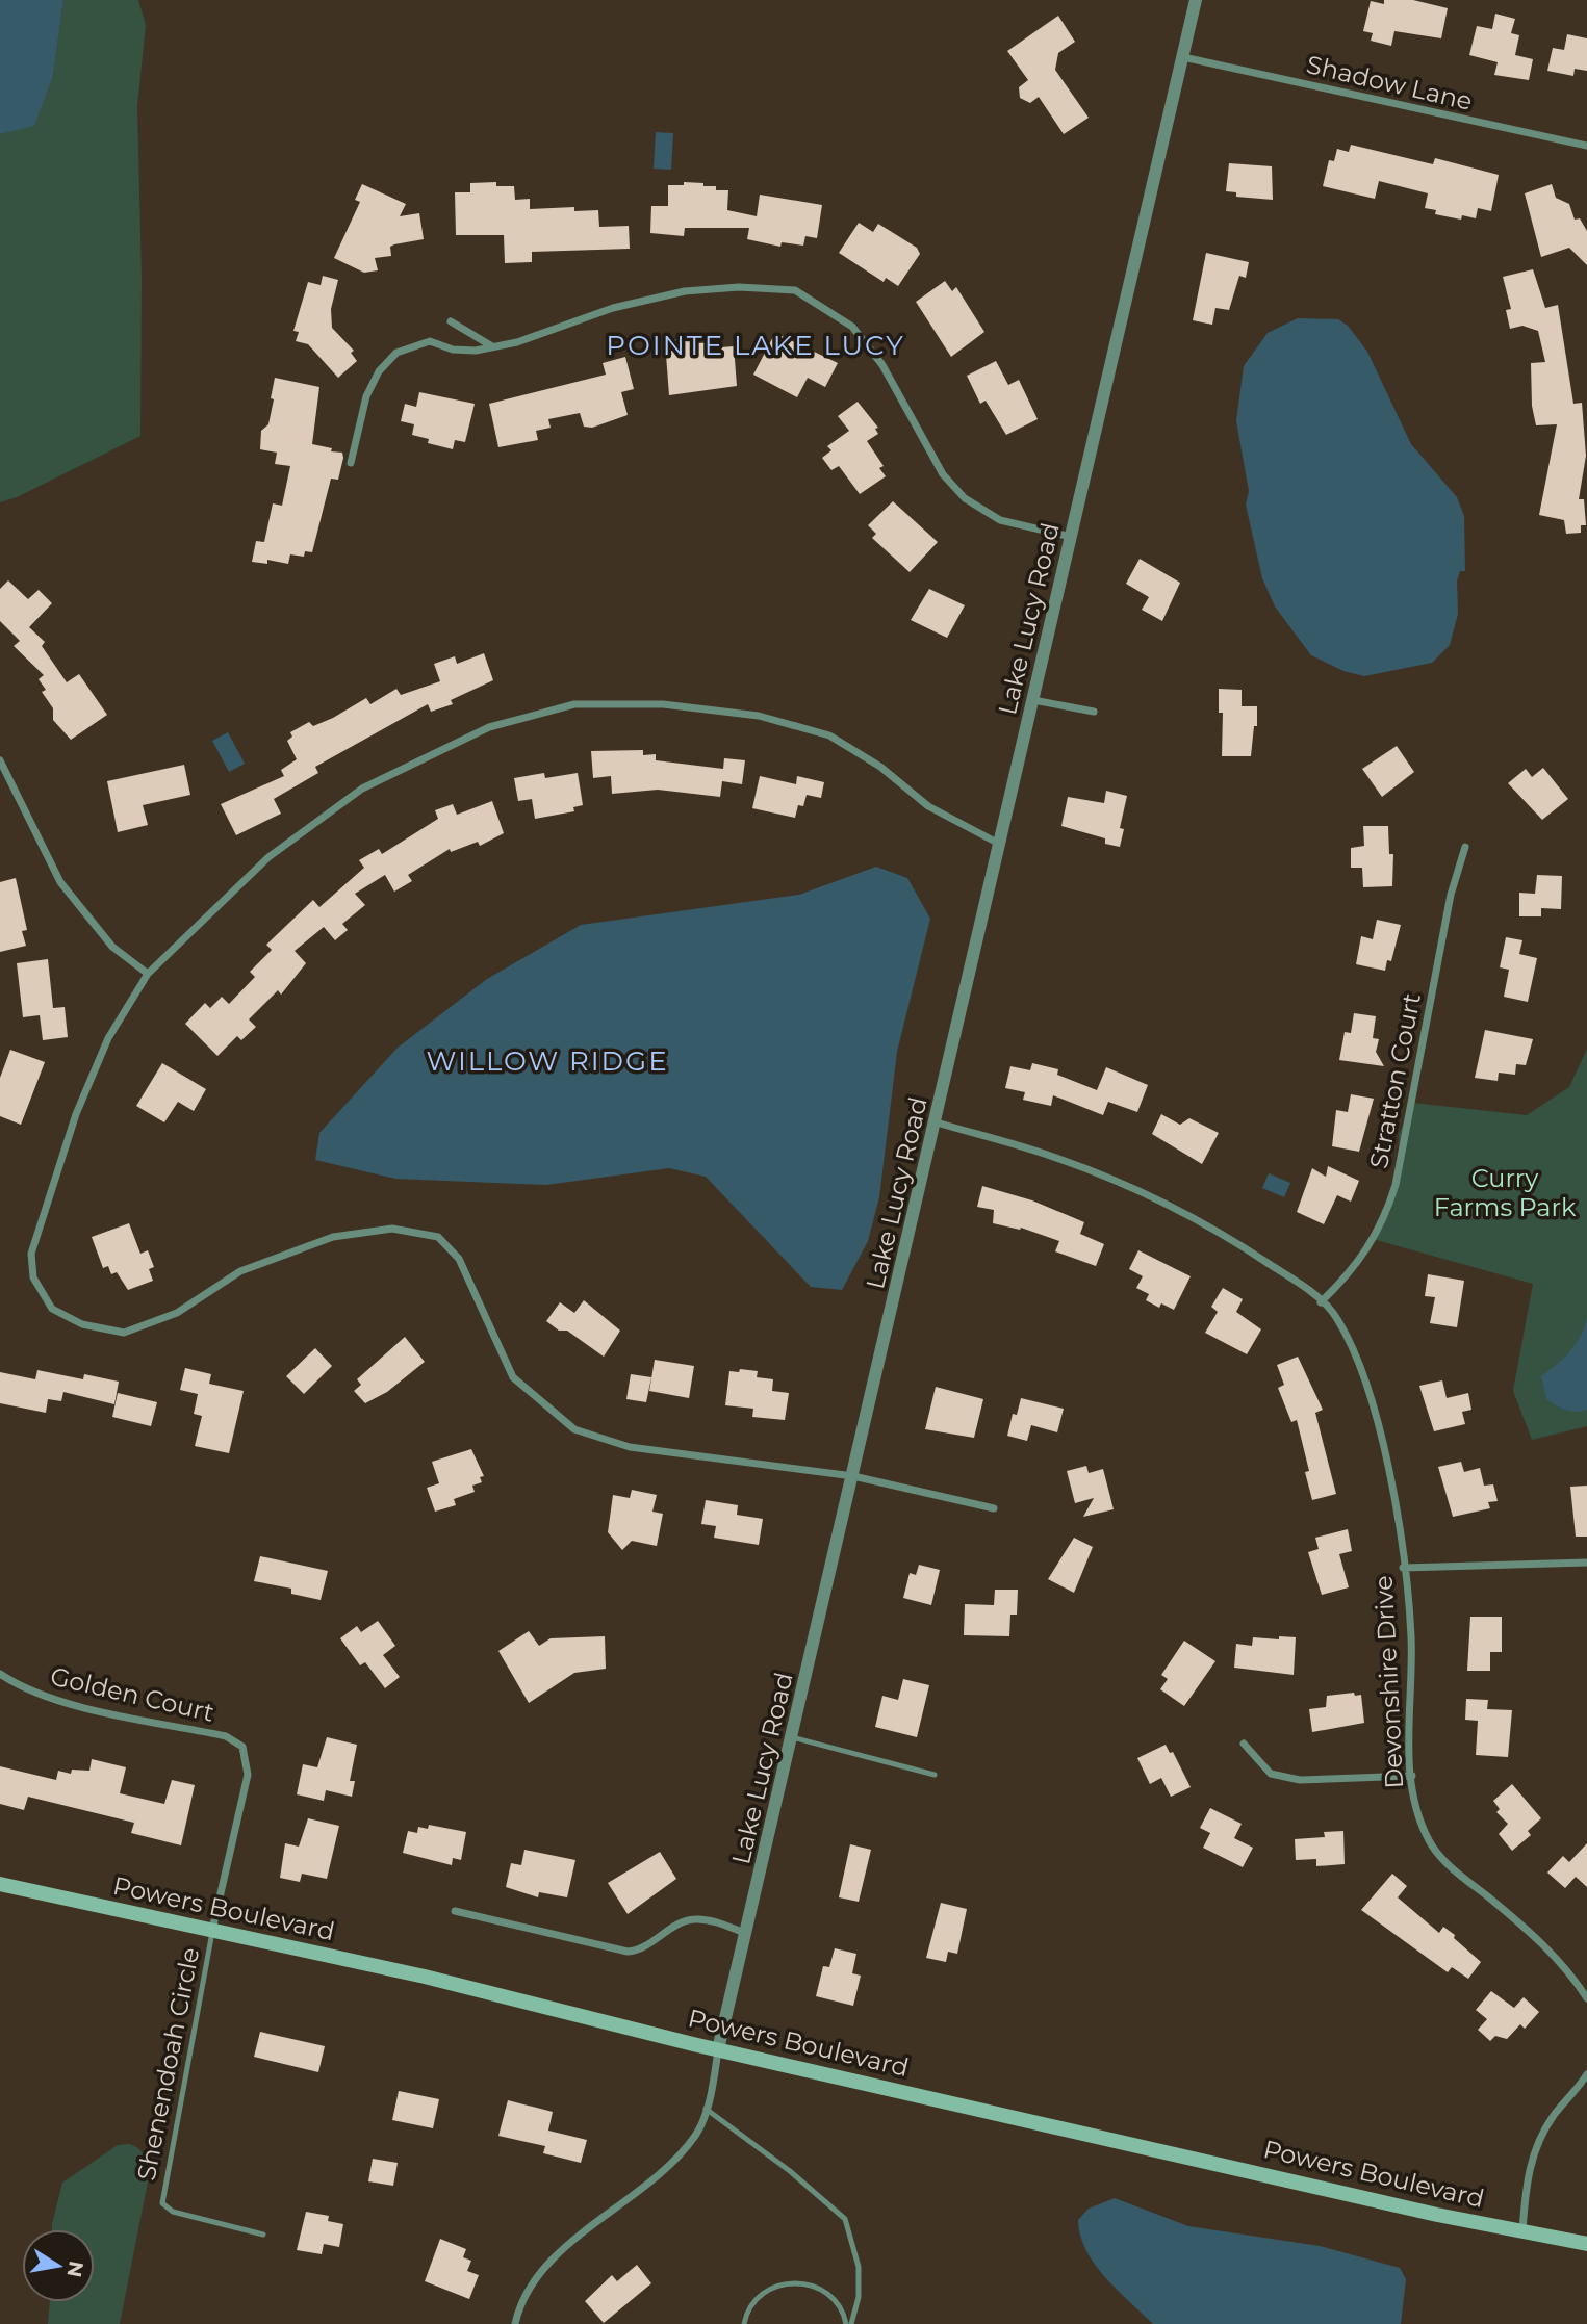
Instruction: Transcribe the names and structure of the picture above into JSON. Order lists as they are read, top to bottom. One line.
{"streets":{"main road":["Powers Boulevard"],"street":["Shadow Lane","Lake Lucy Road","Stratton Court","Devonshire Drive","Golden Court"],"lane":["Shenendoah Circle"]},"crossings":[["Shadow Lane","Lake Lucy Road"],["Lake Lucy Road","Devonshire Drive"],["Lake Lucy Road","Powers Boulevard"],["Stratton Court","Devonshire Drive"],["Golden Court","Powers Boulevard"],["Golden Court","Shenendoah Circle"],["Powers Boulevard","Shenendoah Circle"]],"districts":["POINTE LAKE LUCY","WILLOW RIDGE"],"parks":["Curry Farms Park"],"north":"right"}
